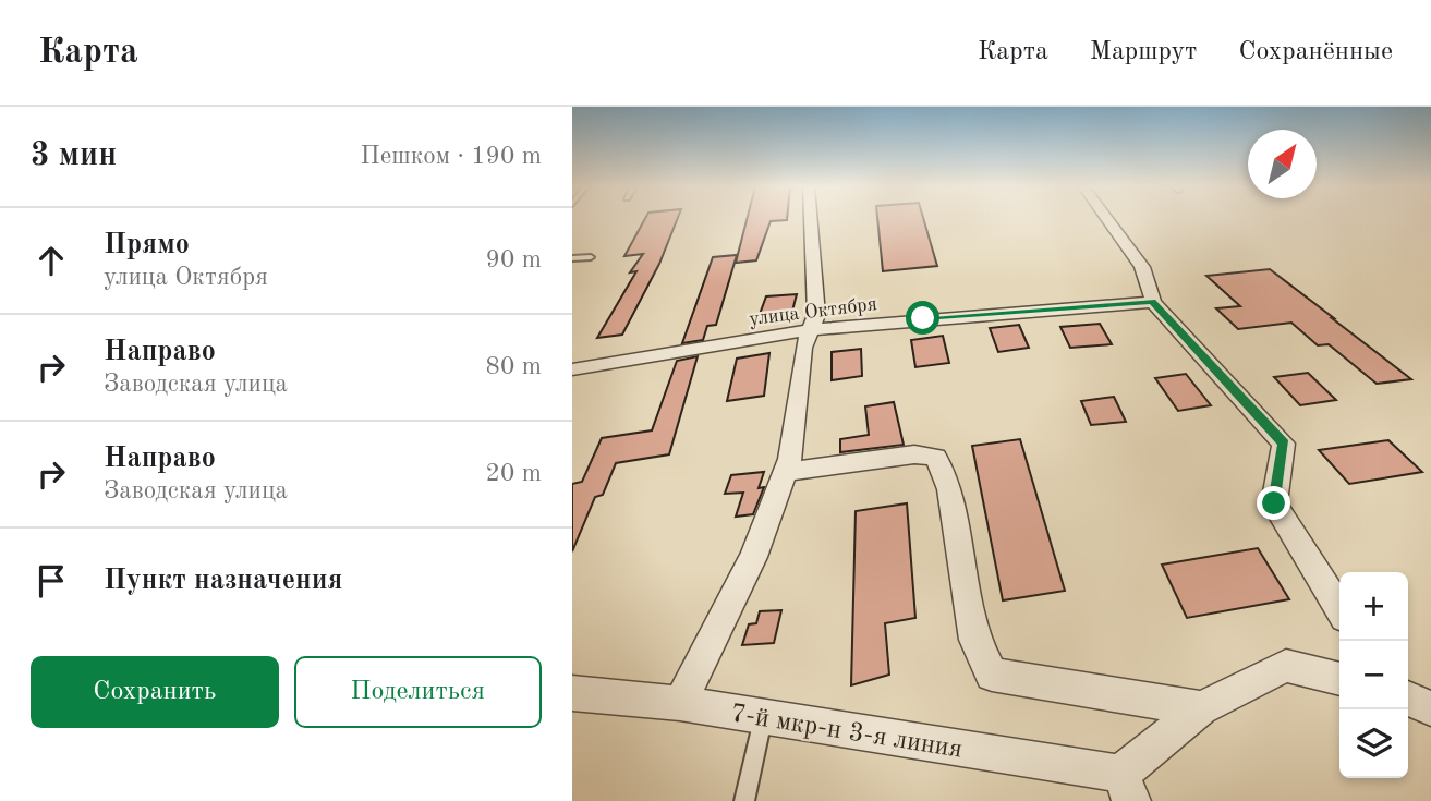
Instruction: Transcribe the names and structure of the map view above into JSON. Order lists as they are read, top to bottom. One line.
{"streets":{"street":["улица Октября","7-й мкр-н 3-я линия"]},"north":"top right","page":{"header":"Карта","nav":["Карта","Маршрут","Сохранённые"],"heading":["3 мин","Пешком · 190 m"],"list":[["Прямо","улица Октября","90 m"],["Направо","Заводская улица","80 m"],["Направо","Заводская улица","20 m"],"Пункт назначения"],"map_buttons":["+","−"],"buttons":["Сохранить","Поделиться"]}}
